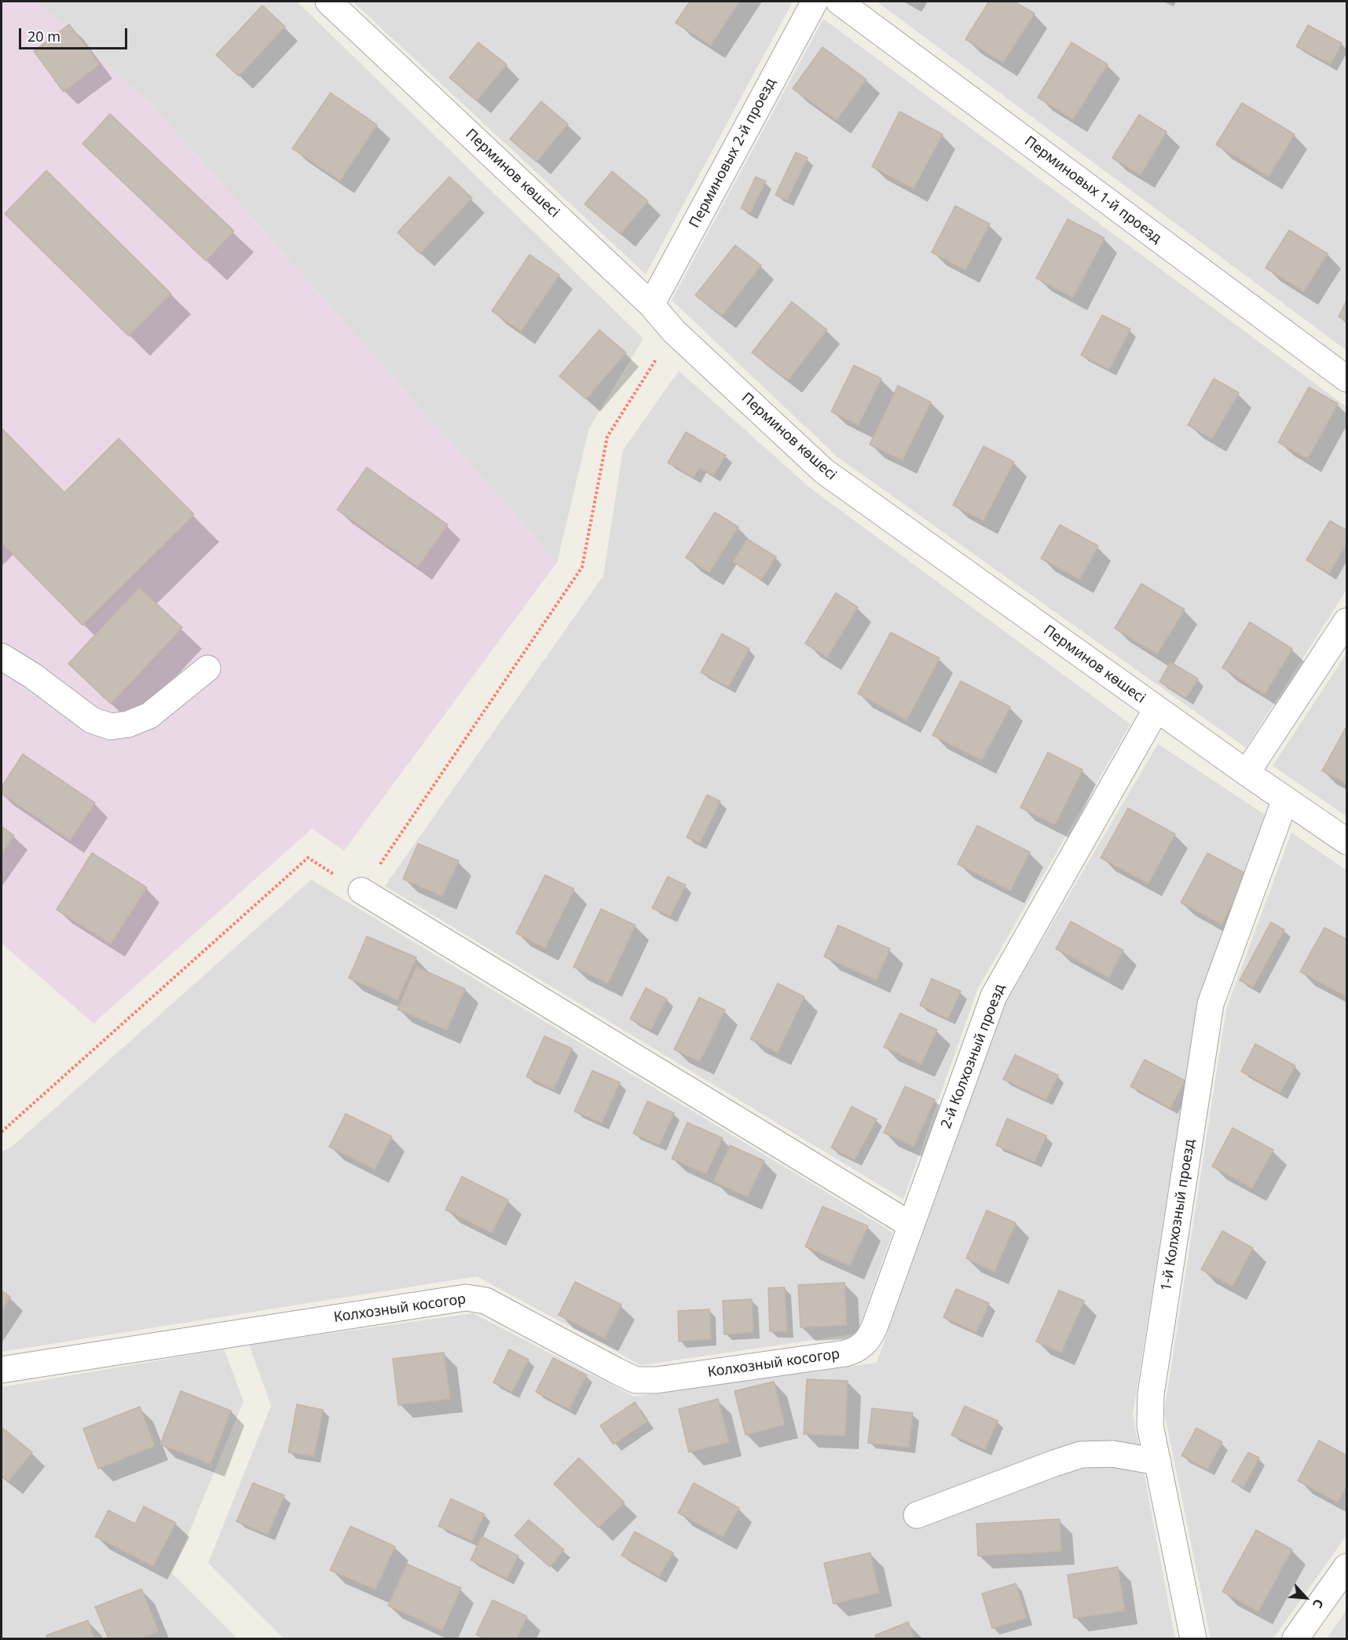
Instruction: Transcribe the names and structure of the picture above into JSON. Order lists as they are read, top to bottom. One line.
{"streets":{"street":["Перминовых 2-й проезд","Перминов көшесі","Перминовых 1-й проезд","2-й Колхозный проезд","1-й Колхозный проезд","Колхозный косогор"]},"crossings":[["Перминовых 2-й проезд","Перминов көшесі"],["Перминов көшесі","2-й Колхозный проезд"],["Перминов көшесі","1-й Колхозный проезд"],["2-й Колхозный проезд","Колхозный косогор"]],"scale_bar":"20 m","north":"bottom right"}
